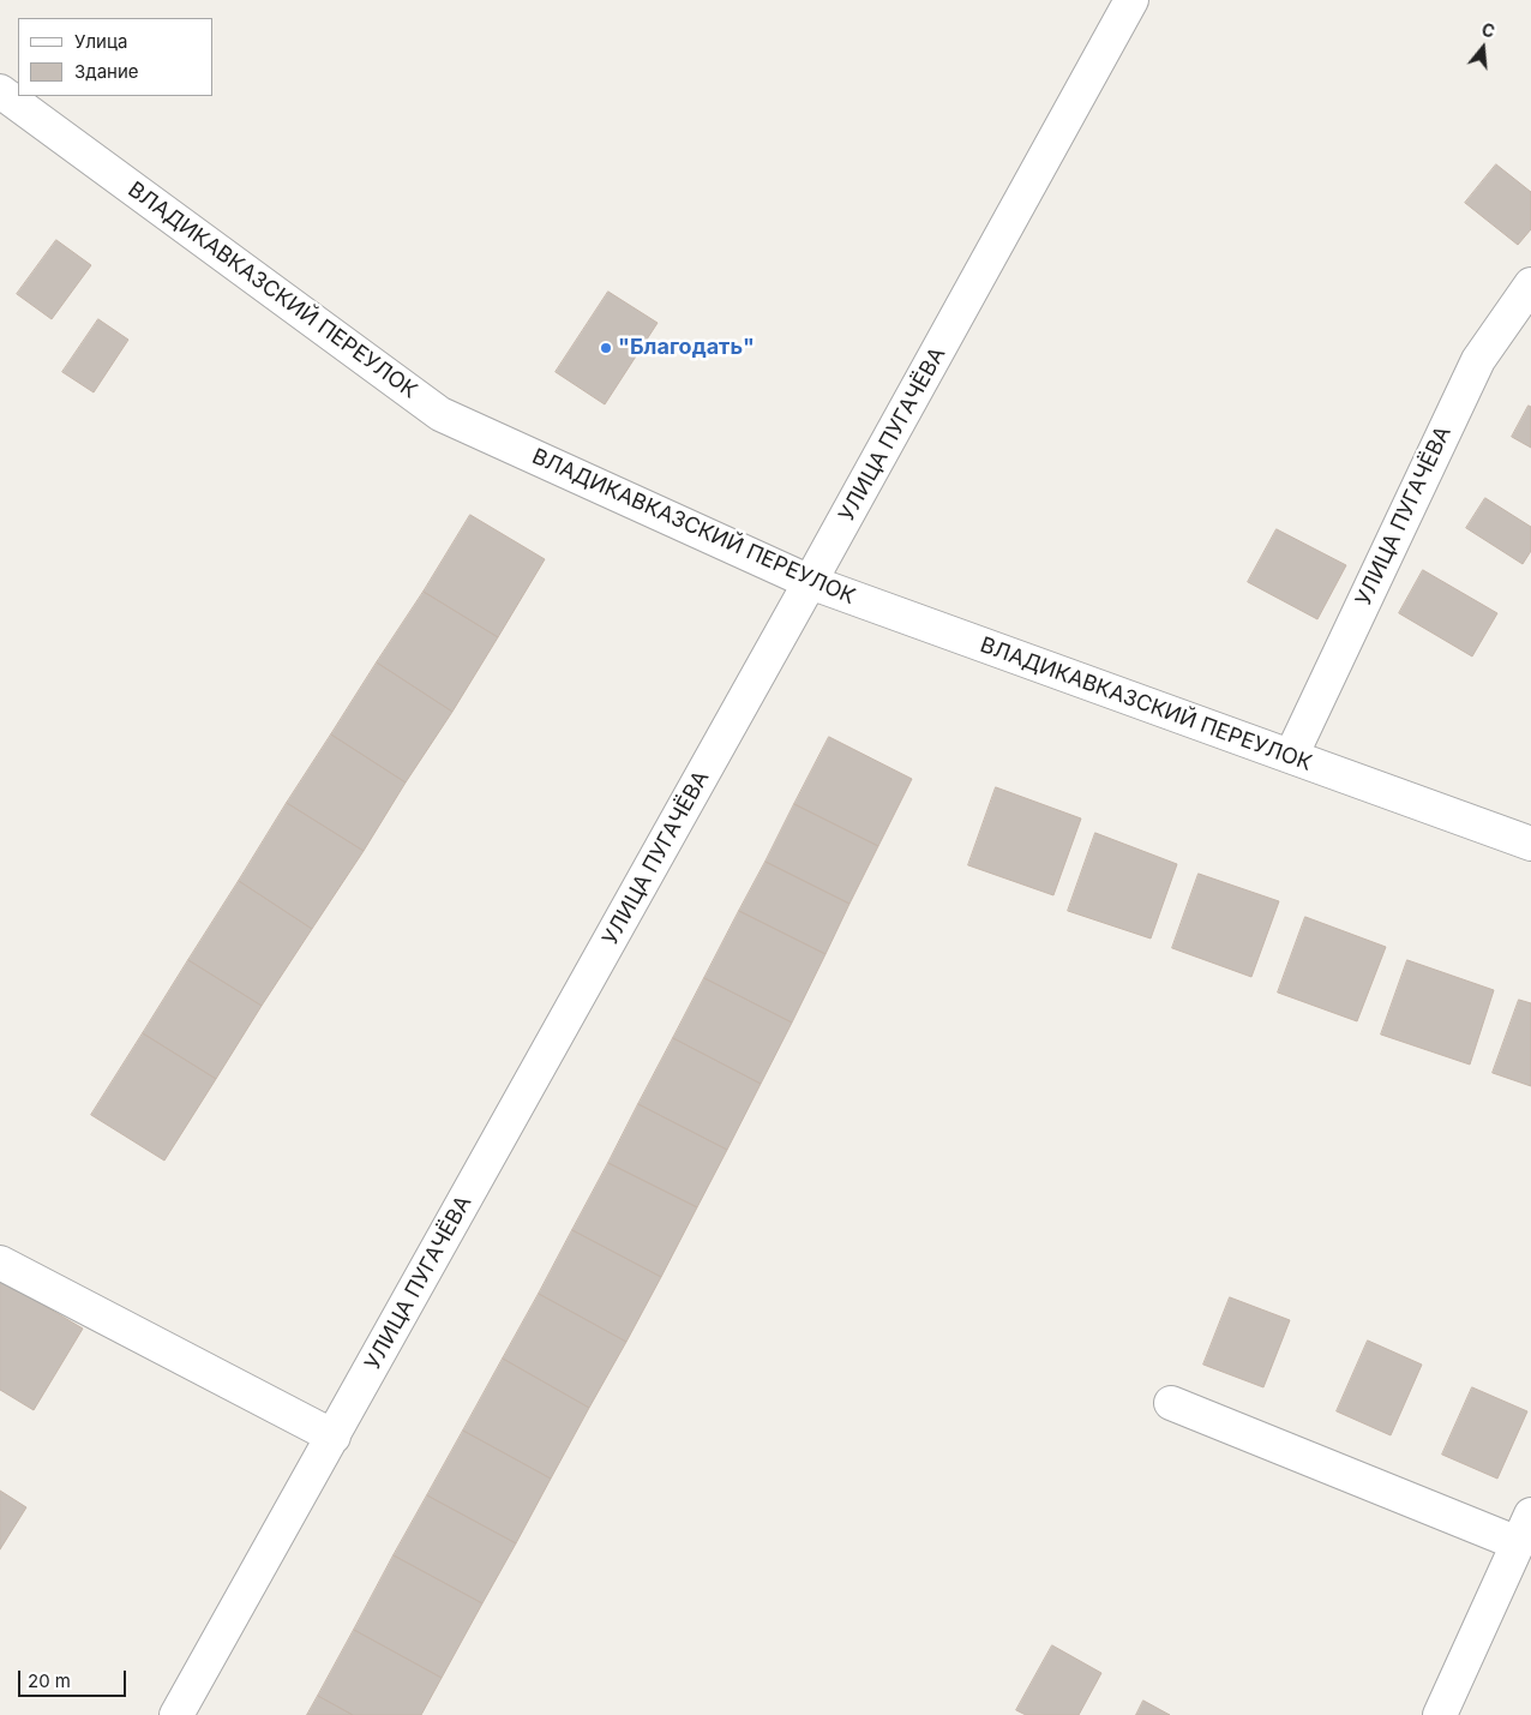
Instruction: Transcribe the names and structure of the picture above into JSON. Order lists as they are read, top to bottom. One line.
{"streets":{"street":["ВЛАДИКАВКАЗСКИЙ ПЕРЕУЛОК","УЛИЦА ПУГАЧЁВА"]},"crossings":[["ВЛАДИКАВКАЗСКИЙ ПЕРЕУЛОК","УЛИЦА ПУГАЧЁВА"]],"places":["\"Благодать\""],"legend":["Улица","Здание"],"scale_bar":"20 m","north":"top"}
